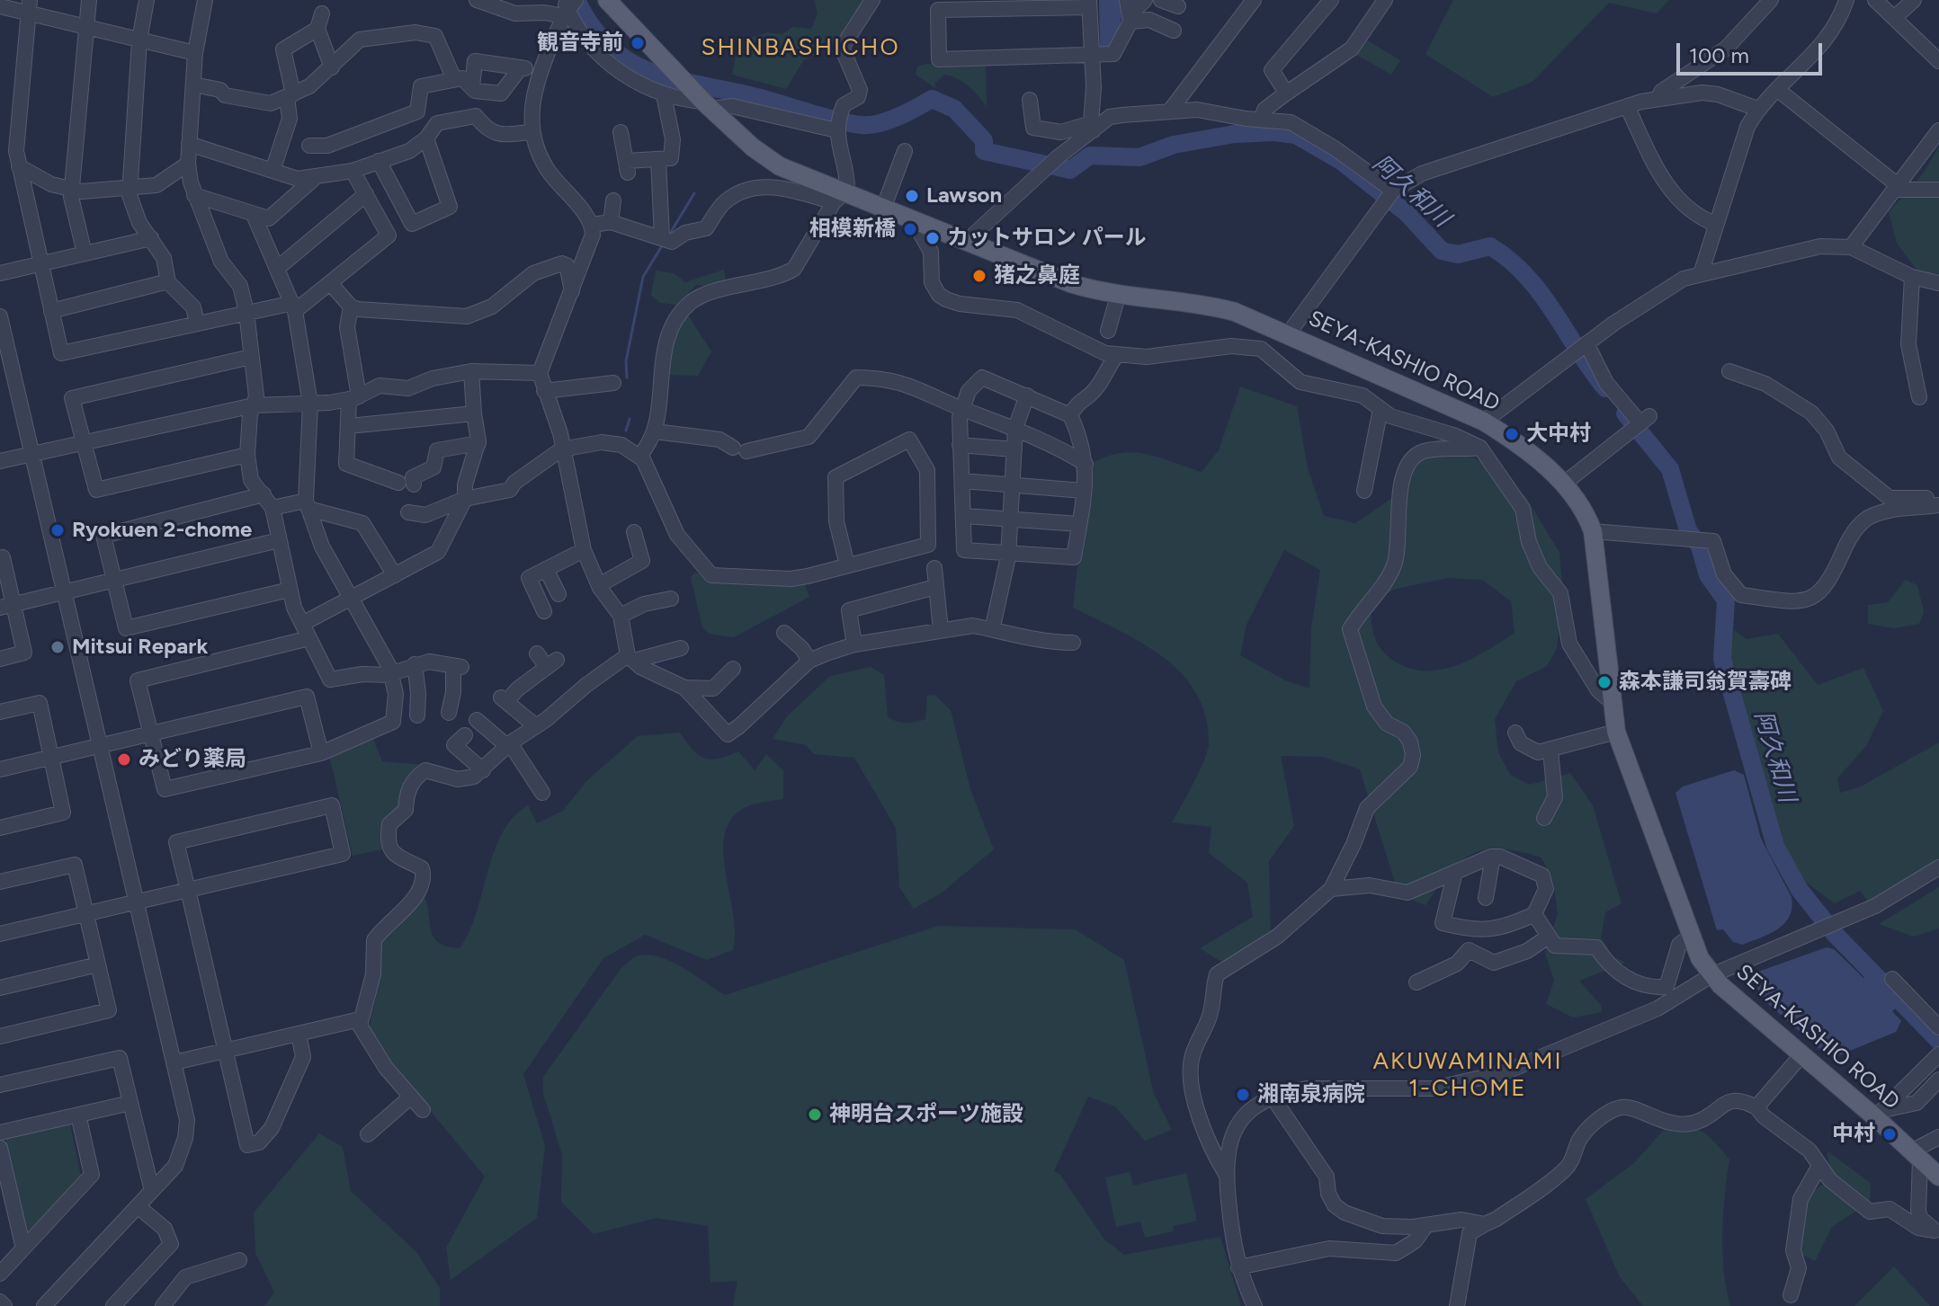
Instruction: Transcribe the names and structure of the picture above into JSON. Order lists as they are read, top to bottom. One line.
{"streets":{"main road":["SEYA-KASHIO ROAD"]},"districts":["SHINBASHICHO","AKUWAMINAMI 1-CHOME"],"water":["阿久和川"],"places":["観音寺前","Lawson","相模新橋","カットサロン パール","猪之鼻庭","大中村","Ryokuen 2-chome","Mitsui Repark","森本謙司翁賀壽碑","みどり薬局","湘南泉病院","神明台スポーツ施設","中村"],"scale_bar":"100 m"}
